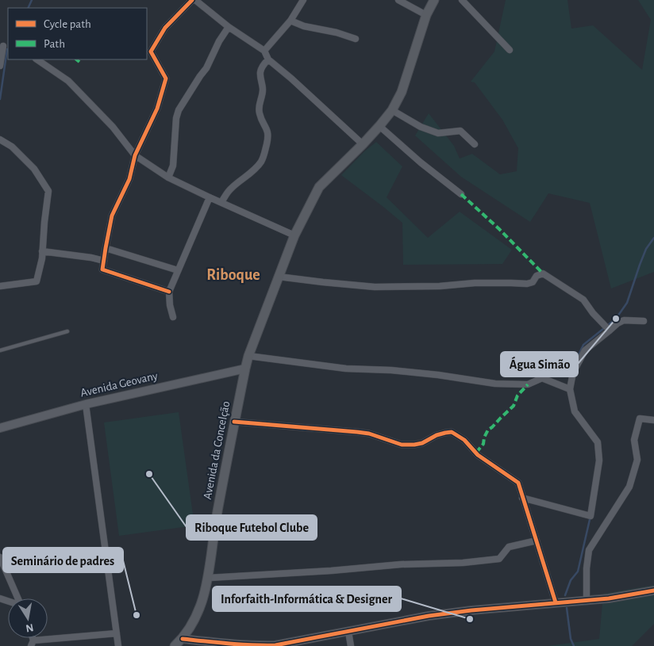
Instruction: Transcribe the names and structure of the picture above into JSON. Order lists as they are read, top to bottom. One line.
{"streets":{"main road":["Avenida da Concelção"],"street":["Avenida Geovany"]},"crossings":[["Avenida Geovany","Avenida da Concelção"]],"districts":["Riboque"],"places":["Água Simão","Riboque Futebol Clube","Seminário de padres","Inforfaith-Informática & Designer"],"legend":["Cycle path","Path"],"north":"bottom"}
